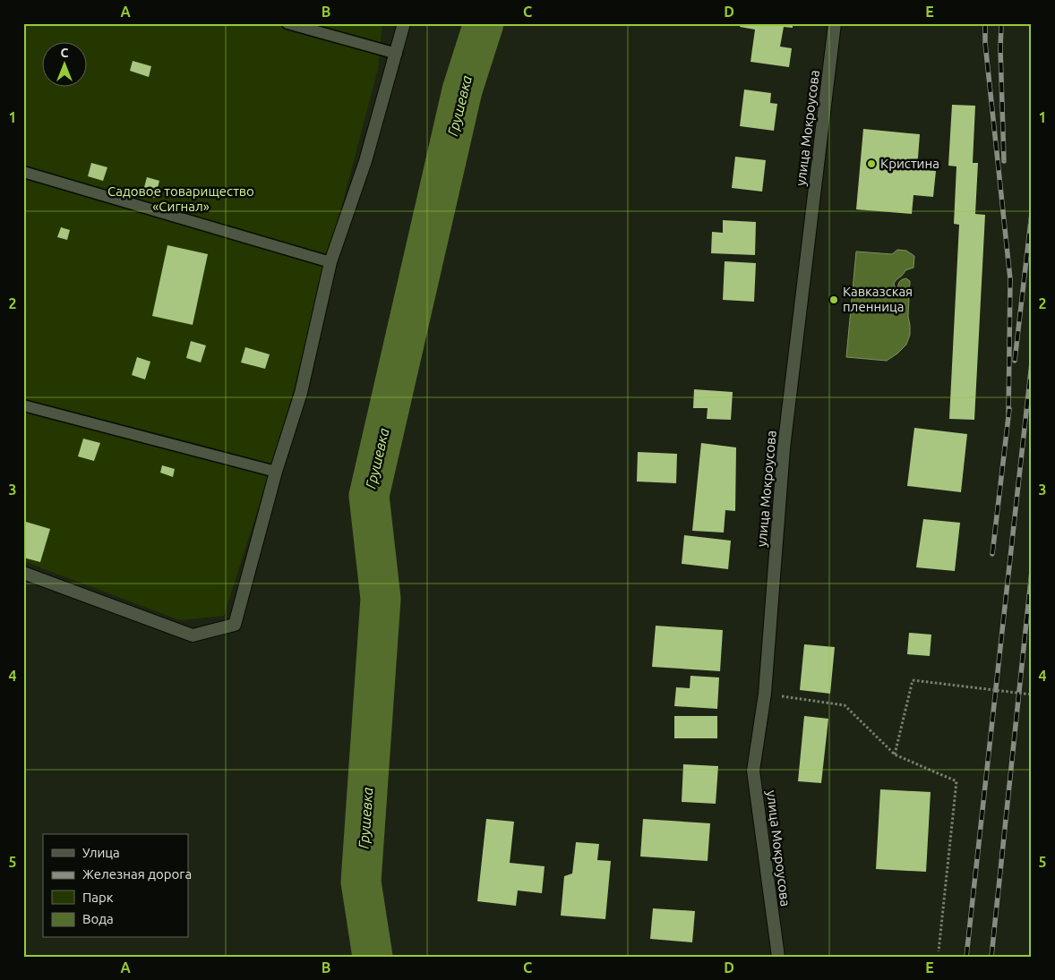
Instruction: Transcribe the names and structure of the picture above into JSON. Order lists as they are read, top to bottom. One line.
{"streets":{"street":["улица Мокроусова"]},"water":["Грушевка"],"parks":["Садовое товарищество «Сигнал»"],"places":["Кристина","Кавказская пленница"],"legend":["Улица","Железная дорога","Парк","Вода"],"north":"top","grid":{"columns":["A","B","C","D","E"],"rows":["1","2","3","4","5"]}}
